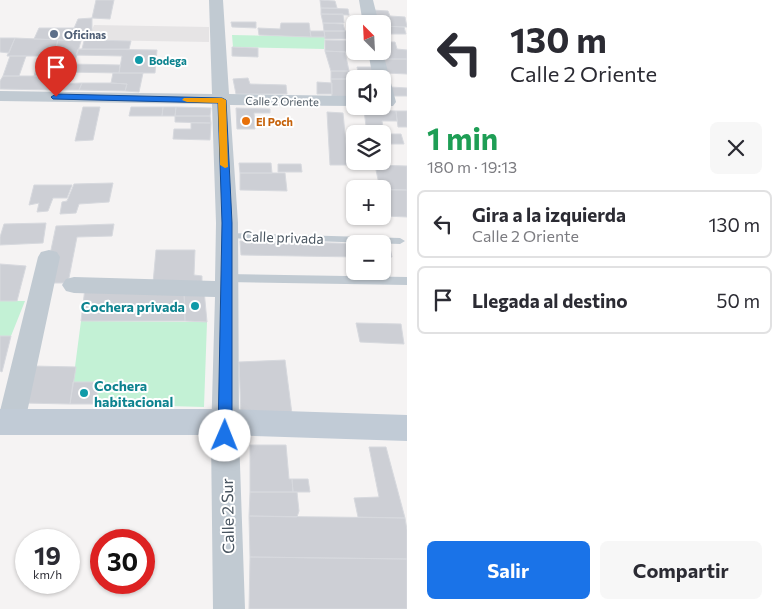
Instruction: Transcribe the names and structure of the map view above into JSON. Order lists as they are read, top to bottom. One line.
{"streets":{"street":["Calle 2 Oriente","Calle 2 Sur"],"lane":["Calle privada"]},"crossings":[["Calle 2 Oriente","Calle 2 Sur"],["Calle privada","Calle 2 Sur"]],"places":["Oficinas","Bodega","El Poch","Cochera privada","Cochera habitacional"],"north":"top left","page":{"turn":["130 m","Calle 2 Oriente"],"map_buttons":["+","−"],"heading":["1 min","180 m · 19:13"],"list":[{"name":"Gira a la izquierda","note":"Calle 2 Oriente","value":"130 m"},{"name":"Llegada al destino","value":"50 m"}],"speed":"19 km/h","limit":"30","buttons":["Salir","Compartir"]}}
